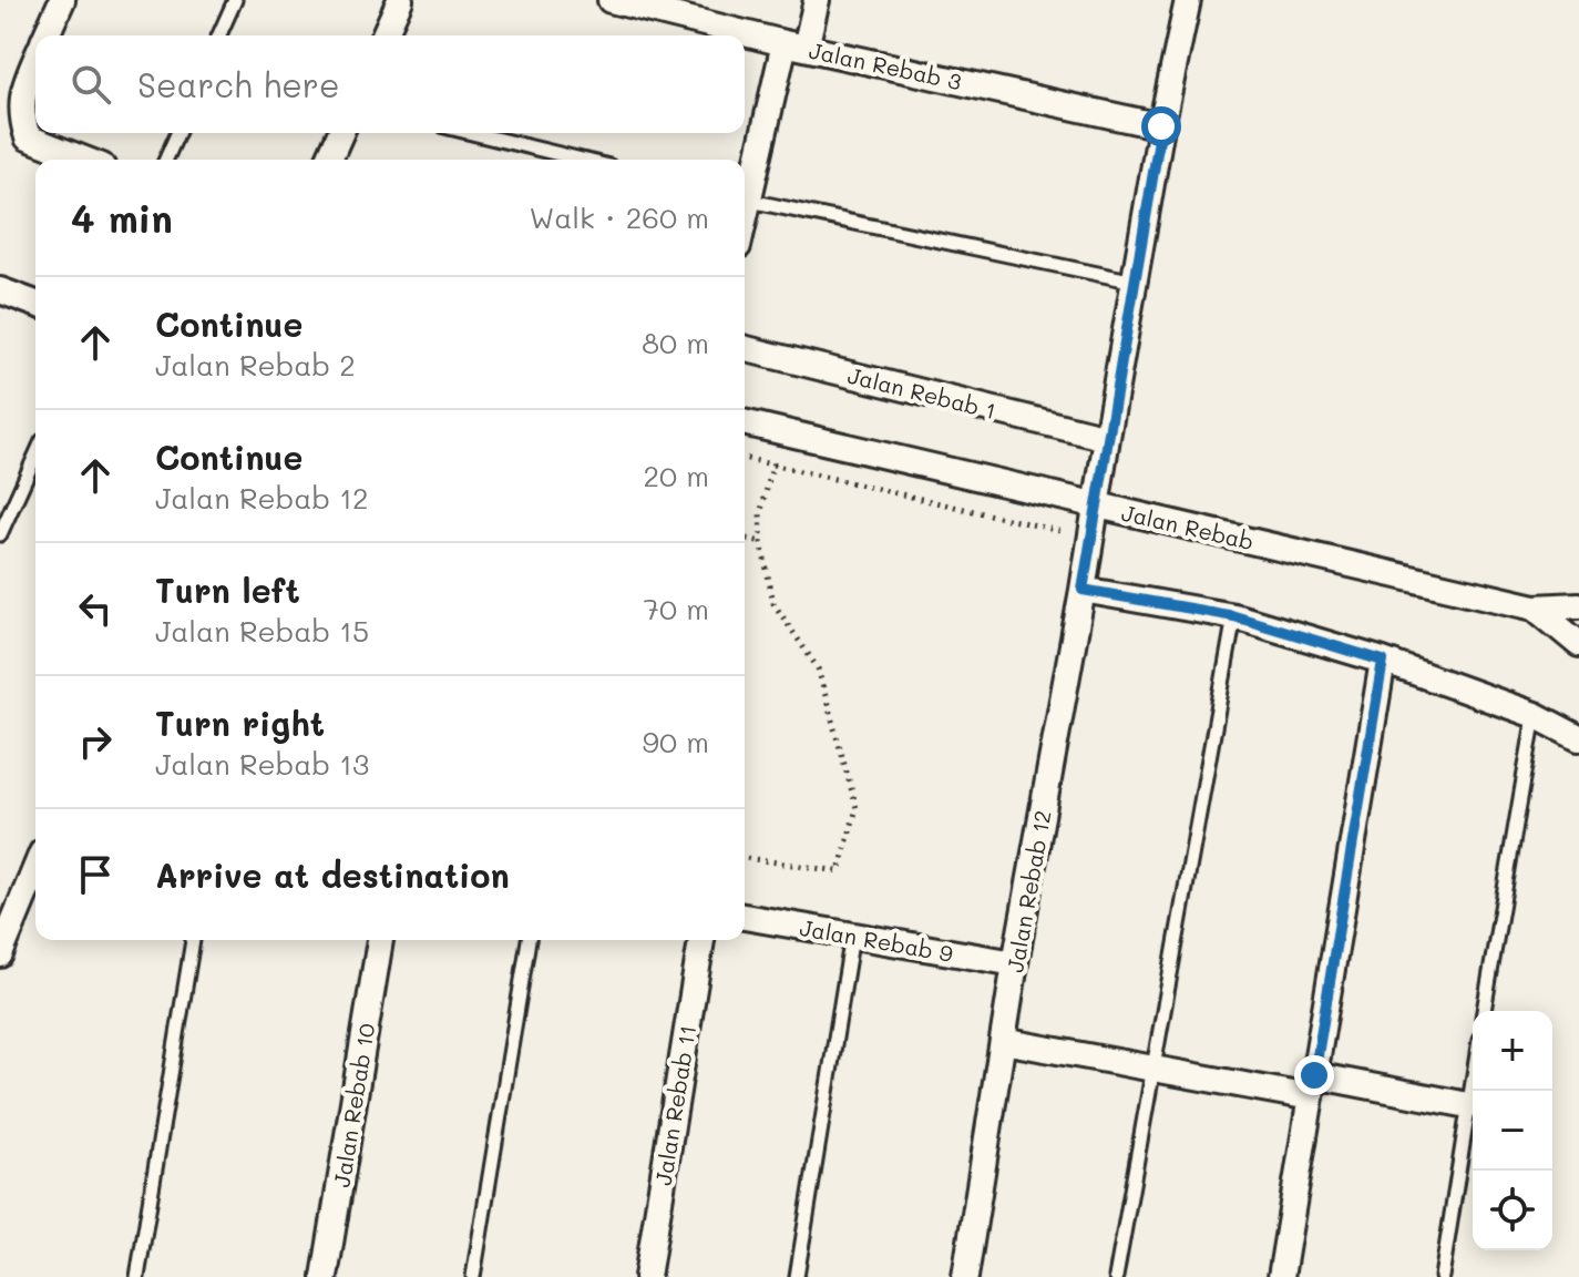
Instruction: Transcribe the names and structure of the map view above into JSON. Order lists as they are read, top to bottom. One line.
{"streets":{"street":["Jalan Rebab 3","Jalan Rebab 1","Jalan Rebab","Jalan Rebab 12","Jalan Rebab 9","Jalan Rebab 10","Jalan Rebab 11"]},"crossings":[["Jalan Rebab 3","Jalan Rebab 12"],["Jalan Rebab 1","Jalan Rebab 12"],["Jalan Rebab","Jalan Rebab 12"],["Jalan Rebab 12","Jalan Rebab 9"]],"page":{"search":"Search here","heading":["4 min","Walk · 260 m"],"list":[["Continue","Jalan Rebab 2","80 m"],["Continue","Jalan Rebab 12","20 m"],["Turn left","Jalan Rebab 15","70 m"],["Turn right","Jalan Rebab 13","90 m"],"Arrive at destination"],"map_buttons":["+","−"]}}
